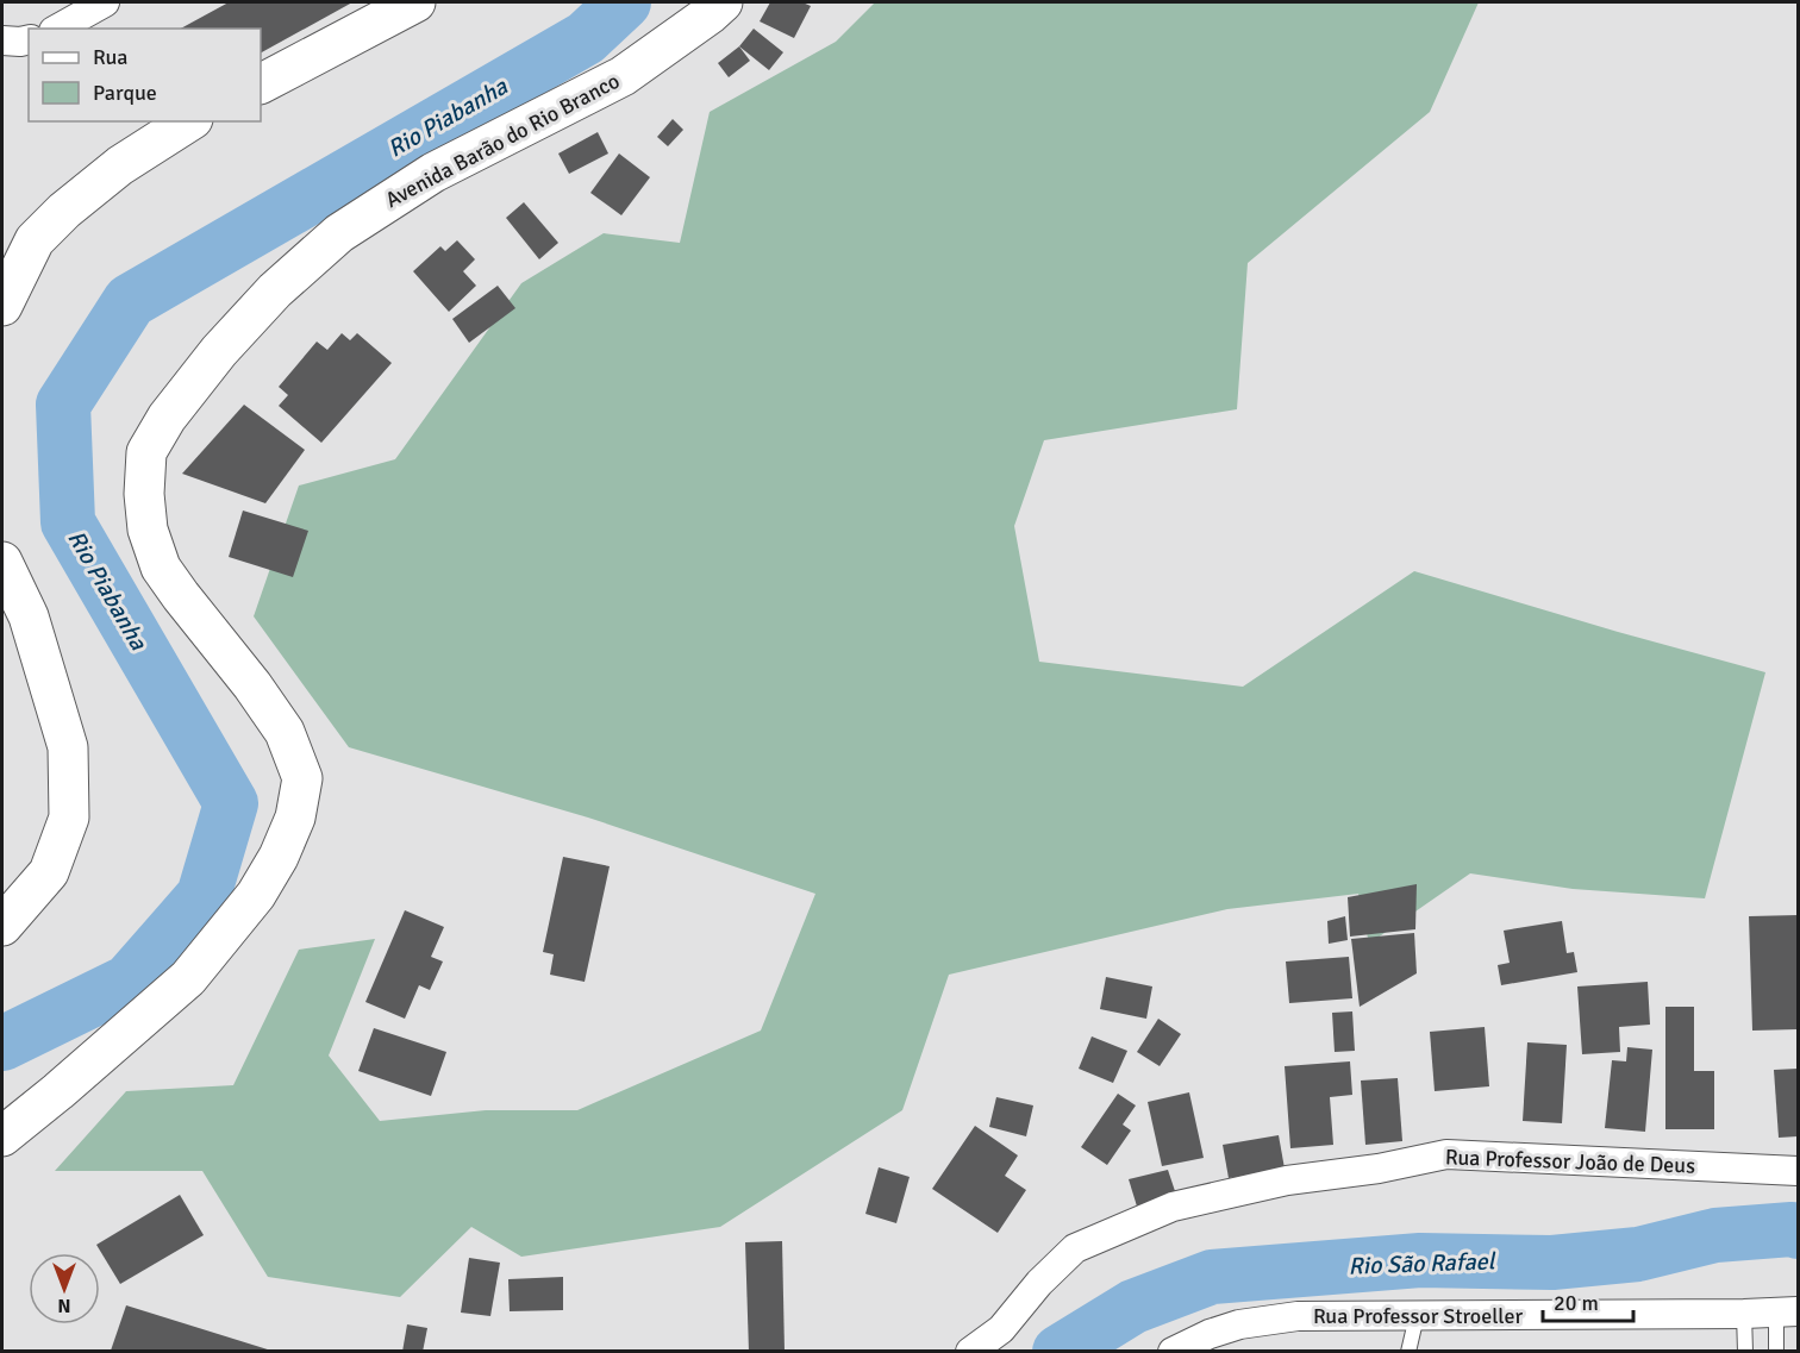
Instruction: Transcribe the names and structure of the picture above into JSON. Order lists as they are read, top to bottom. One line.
{"streets":{"main road":["Avenida Barão do Rio Branco"],"street":["Rua Professor João de Deus","Rua Professor Stroeller"]},"water":["Rio Piabanha","Rio São Rafael"],"legend":["Rua","Parque"],"scale_bar":"20 m","north":"bottom"}
